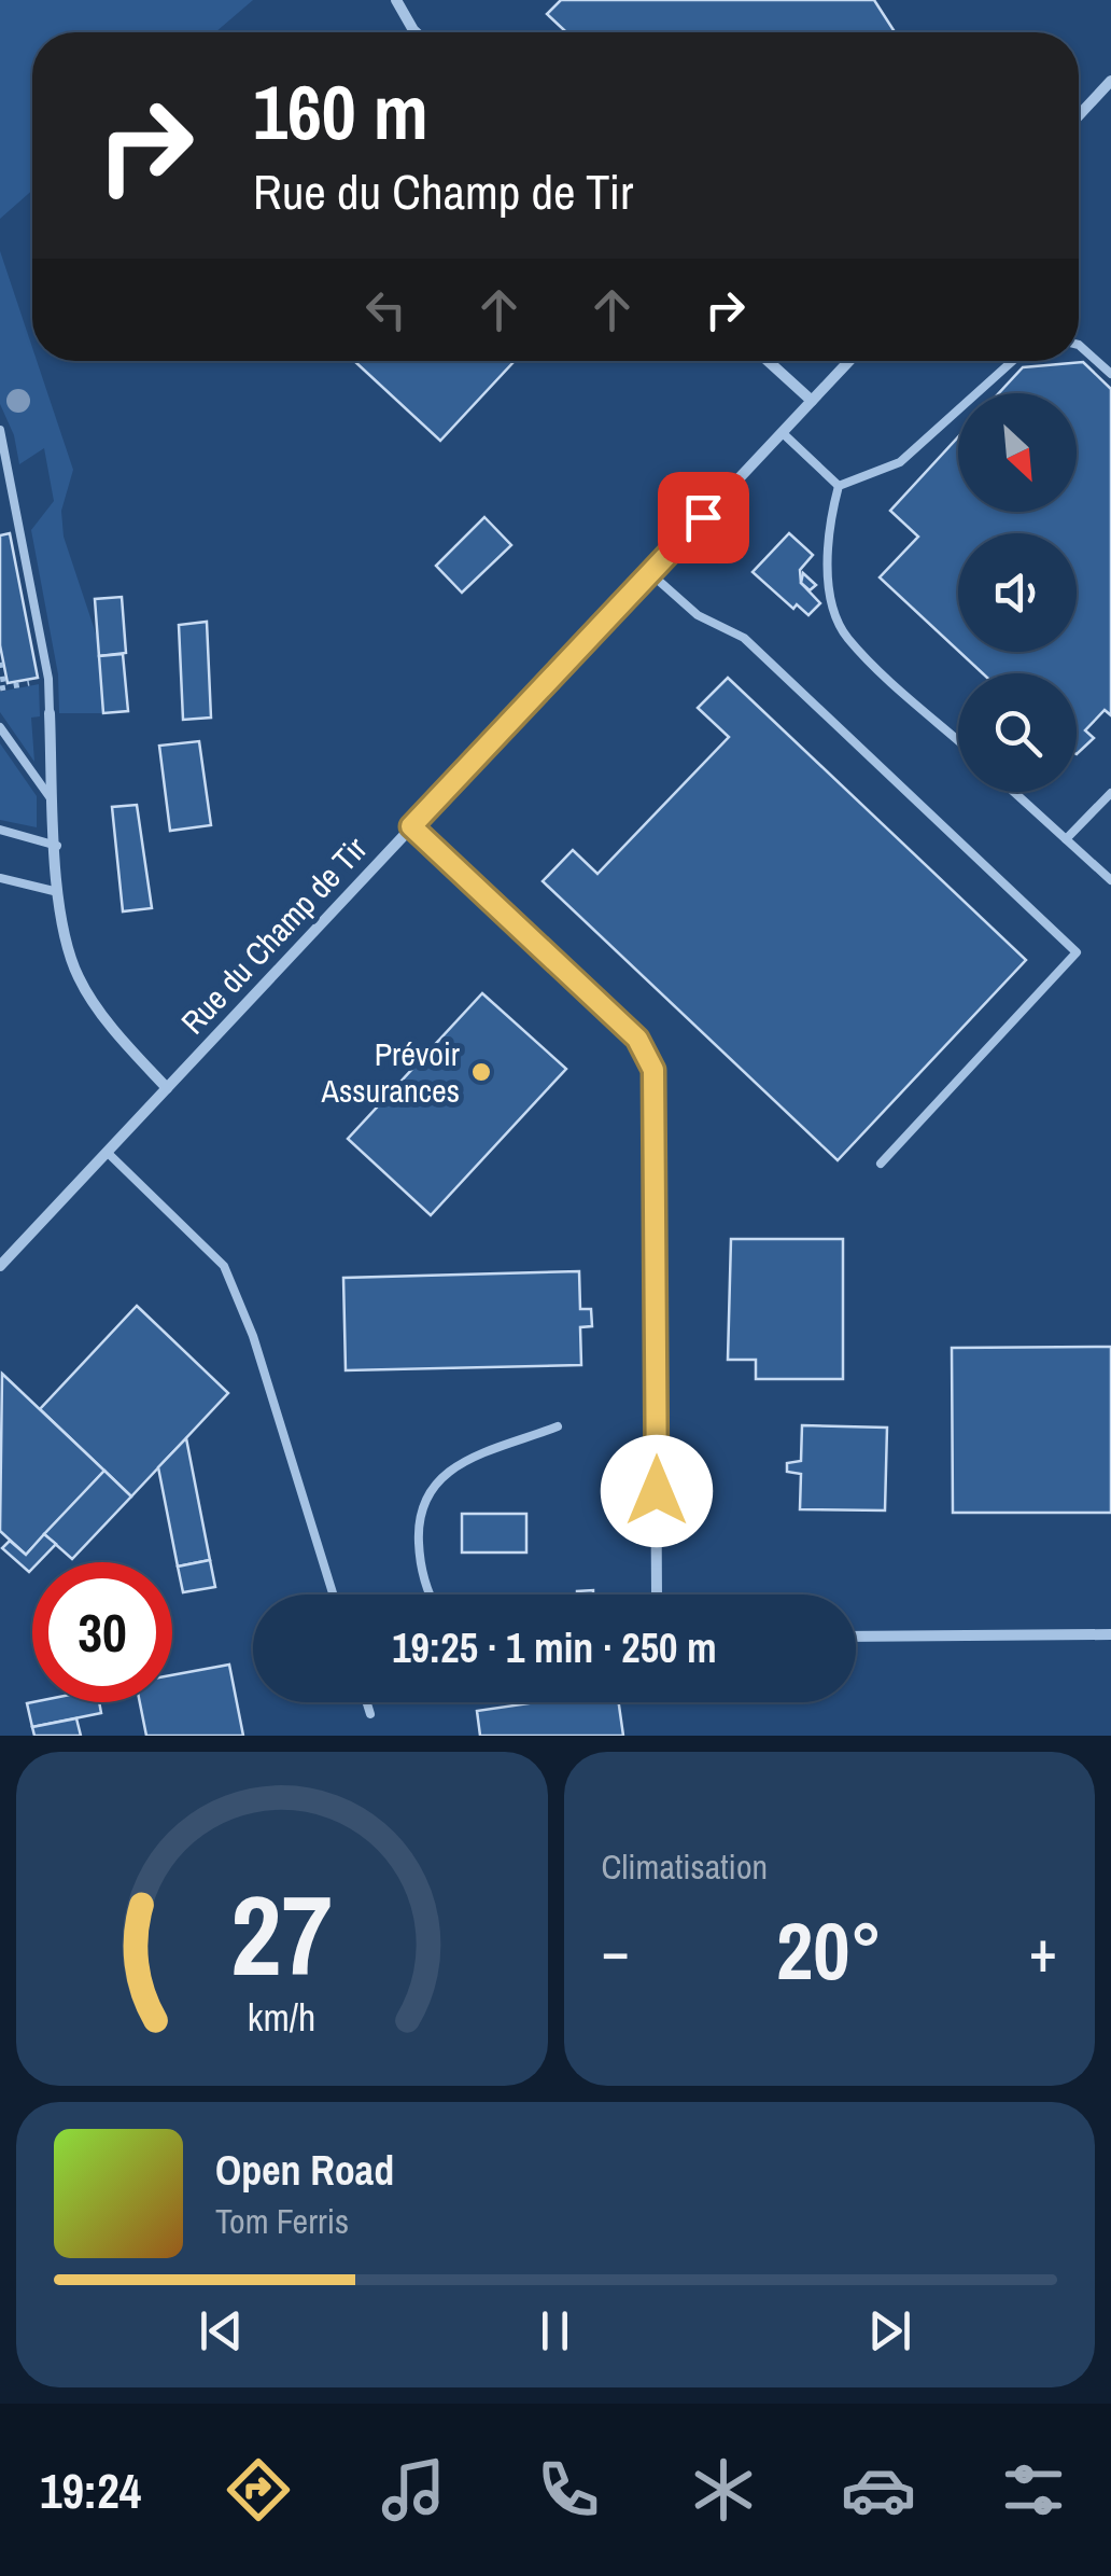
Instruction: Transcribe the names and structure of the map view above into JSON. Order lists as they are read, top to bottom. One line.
{"streets":{"street":["Rue du Champ de Tir"]},"places":["Prévoir Assurances"],"north":"bottom right","page":{"turn":["160 m","Rue du Champ de Tir"],"limit":"30","trip":"19:25 · 1 min · 250 m","tile":"Climatisation","heat":["−","20°","+"],"song":["Open Road","Tom Ferris"],"tabs":"19:24","gauge":["27","km/h"]}}
